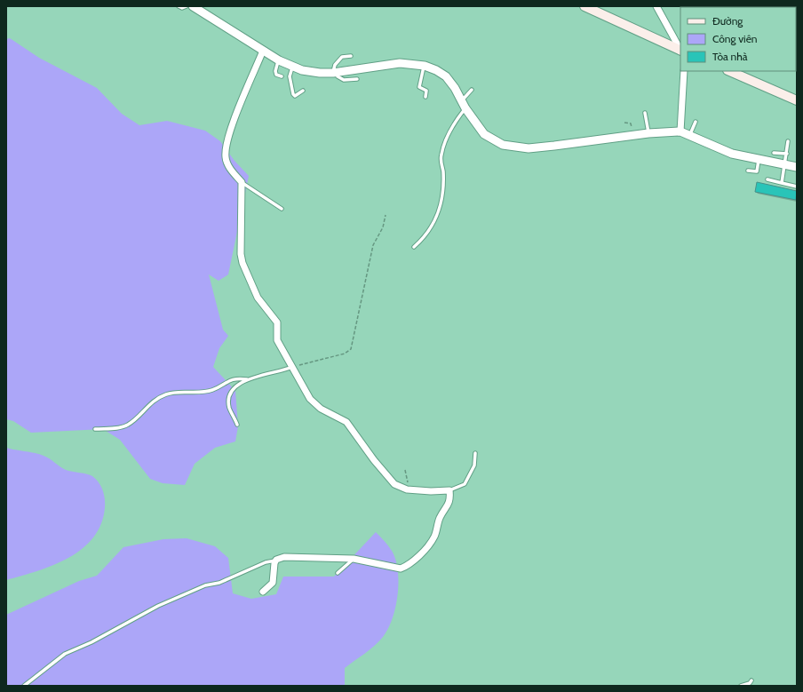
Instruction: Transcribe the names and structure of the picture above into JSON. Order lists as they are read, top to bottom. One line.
{"legend":["Đường","Công viên","Tòa nhà"]}
